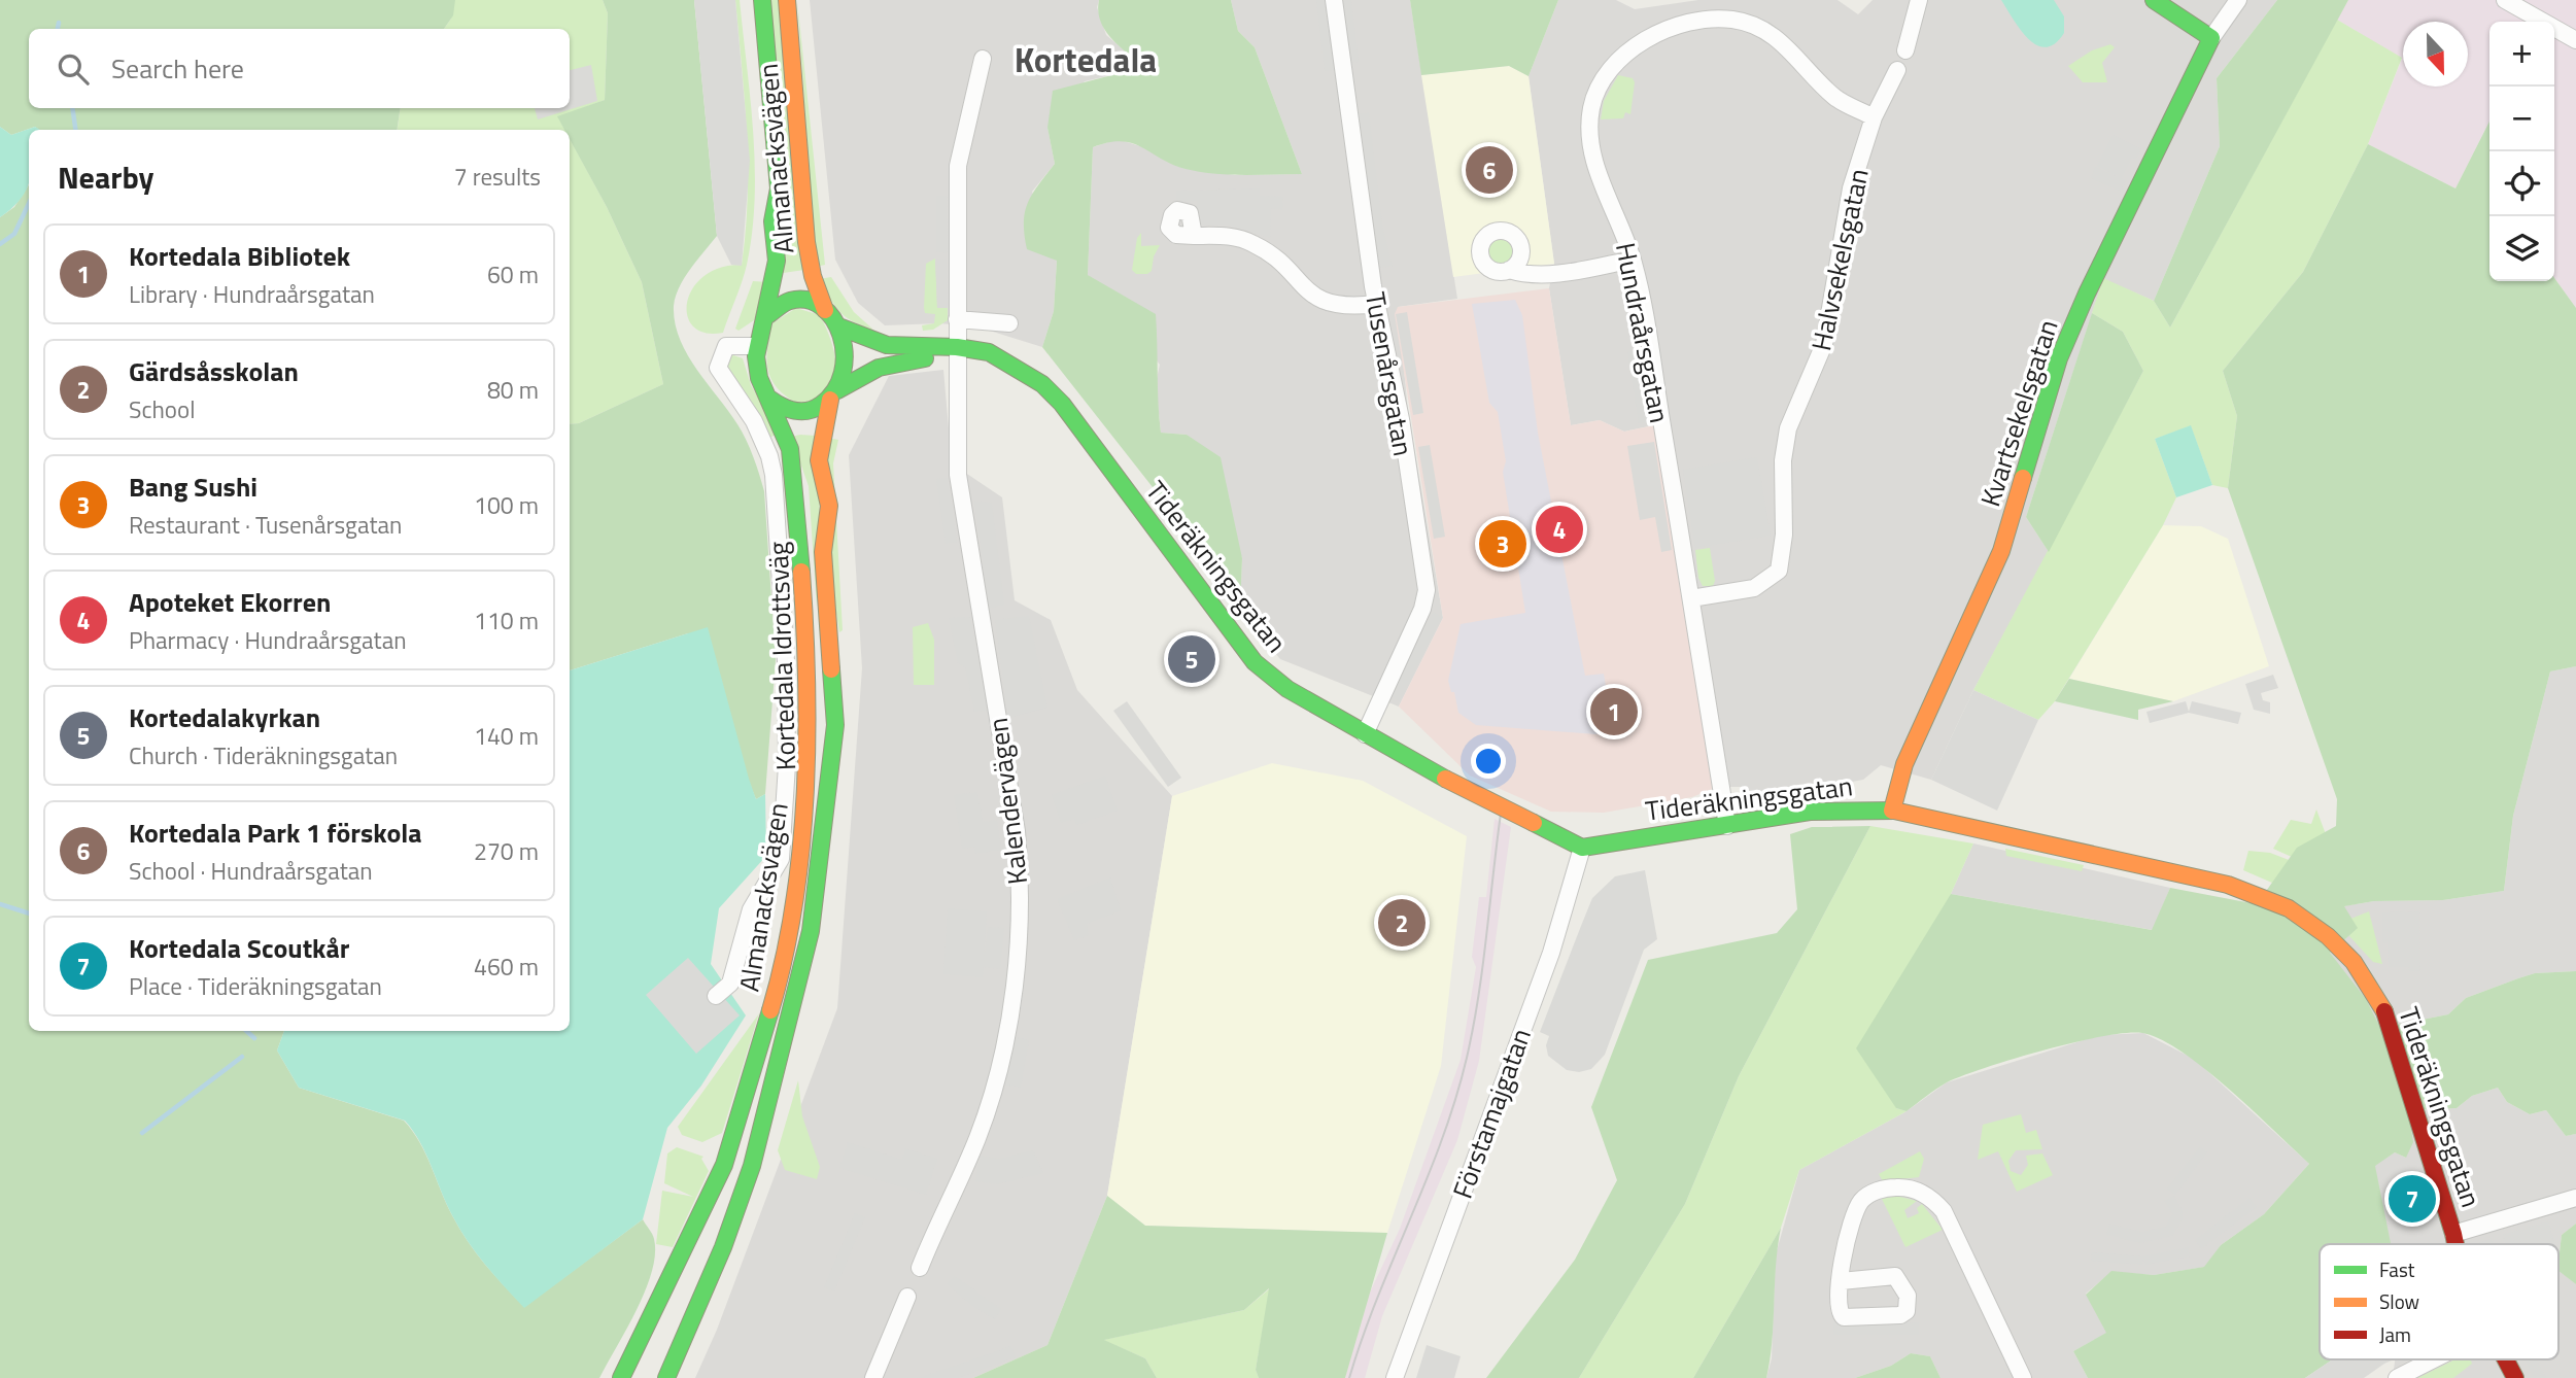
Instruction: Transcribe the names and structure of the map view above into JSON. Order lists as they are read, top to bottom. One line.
{"streets":{"street":["Almanacksvägen","Halvsekelsgatan","Hundraårsgatan","Tusenårsgatan","Kvartsekelsgatan","Tideräkningsgatan","Kortedala Idrottsväg","Kalendervägen","Förstamajgatan"]},"crossings":[["Almanacksvägen","Tideräkningsgatan"],["Almanacksvägen","Kortedala Idrottsväg"],["Halvsekelsgatan","Hundraårsgatan"],["Hundraårsgatan","Tideräkningsgatan"],["Tusenårsgatan","Tideräkningsgatan"],["Kvartsekelsgatan","Tideräkningsgatan"],["Tideräkningsgatan","Kortedala Idrottsväg"],["Tideräkningsgatan","Kalendervägen"],["Tideräkningsgatan","Förstamajgatan"]],"districts":["Kortedala"],"legend":["Fast","Slow","Jam"],"north":"bottom","page":{"map_buttons":["+","−"],"search":"Search here","heading":["Nearby","7 results"],"pins":["6","4","3","5","1","2","7"],"list":[{"mark":"1","name":"Kortedala Bibliotek","note":"Library · Hundraårsgatan","value":"60 m"},{"mark":"2","name":"Gärdsåsskolan","note":"School","value":"80 m"},{"mark":"3","name":"Bang Sushi","note":"Restaurant · Tusenårsgatan","value":"100 m"},{"mark":"4","name":"Apoteket Ekorren","note":"Pharmacy · Hundraårsgatan","value":"110 m"},{"mark":"5","name":"Kortedalakyrkan","note":"Church · Tideräkningsgatan","value":"140 m"},{"mark":"6","name":"Kortedala Park 1 förskola","note":"School · Hundraårsgatan","value":"270 m"},{"mark":"7","name":"Kortedala Scoutkår","note":"Place · Tideräkningsgatan","value":"460 m"}]}}
